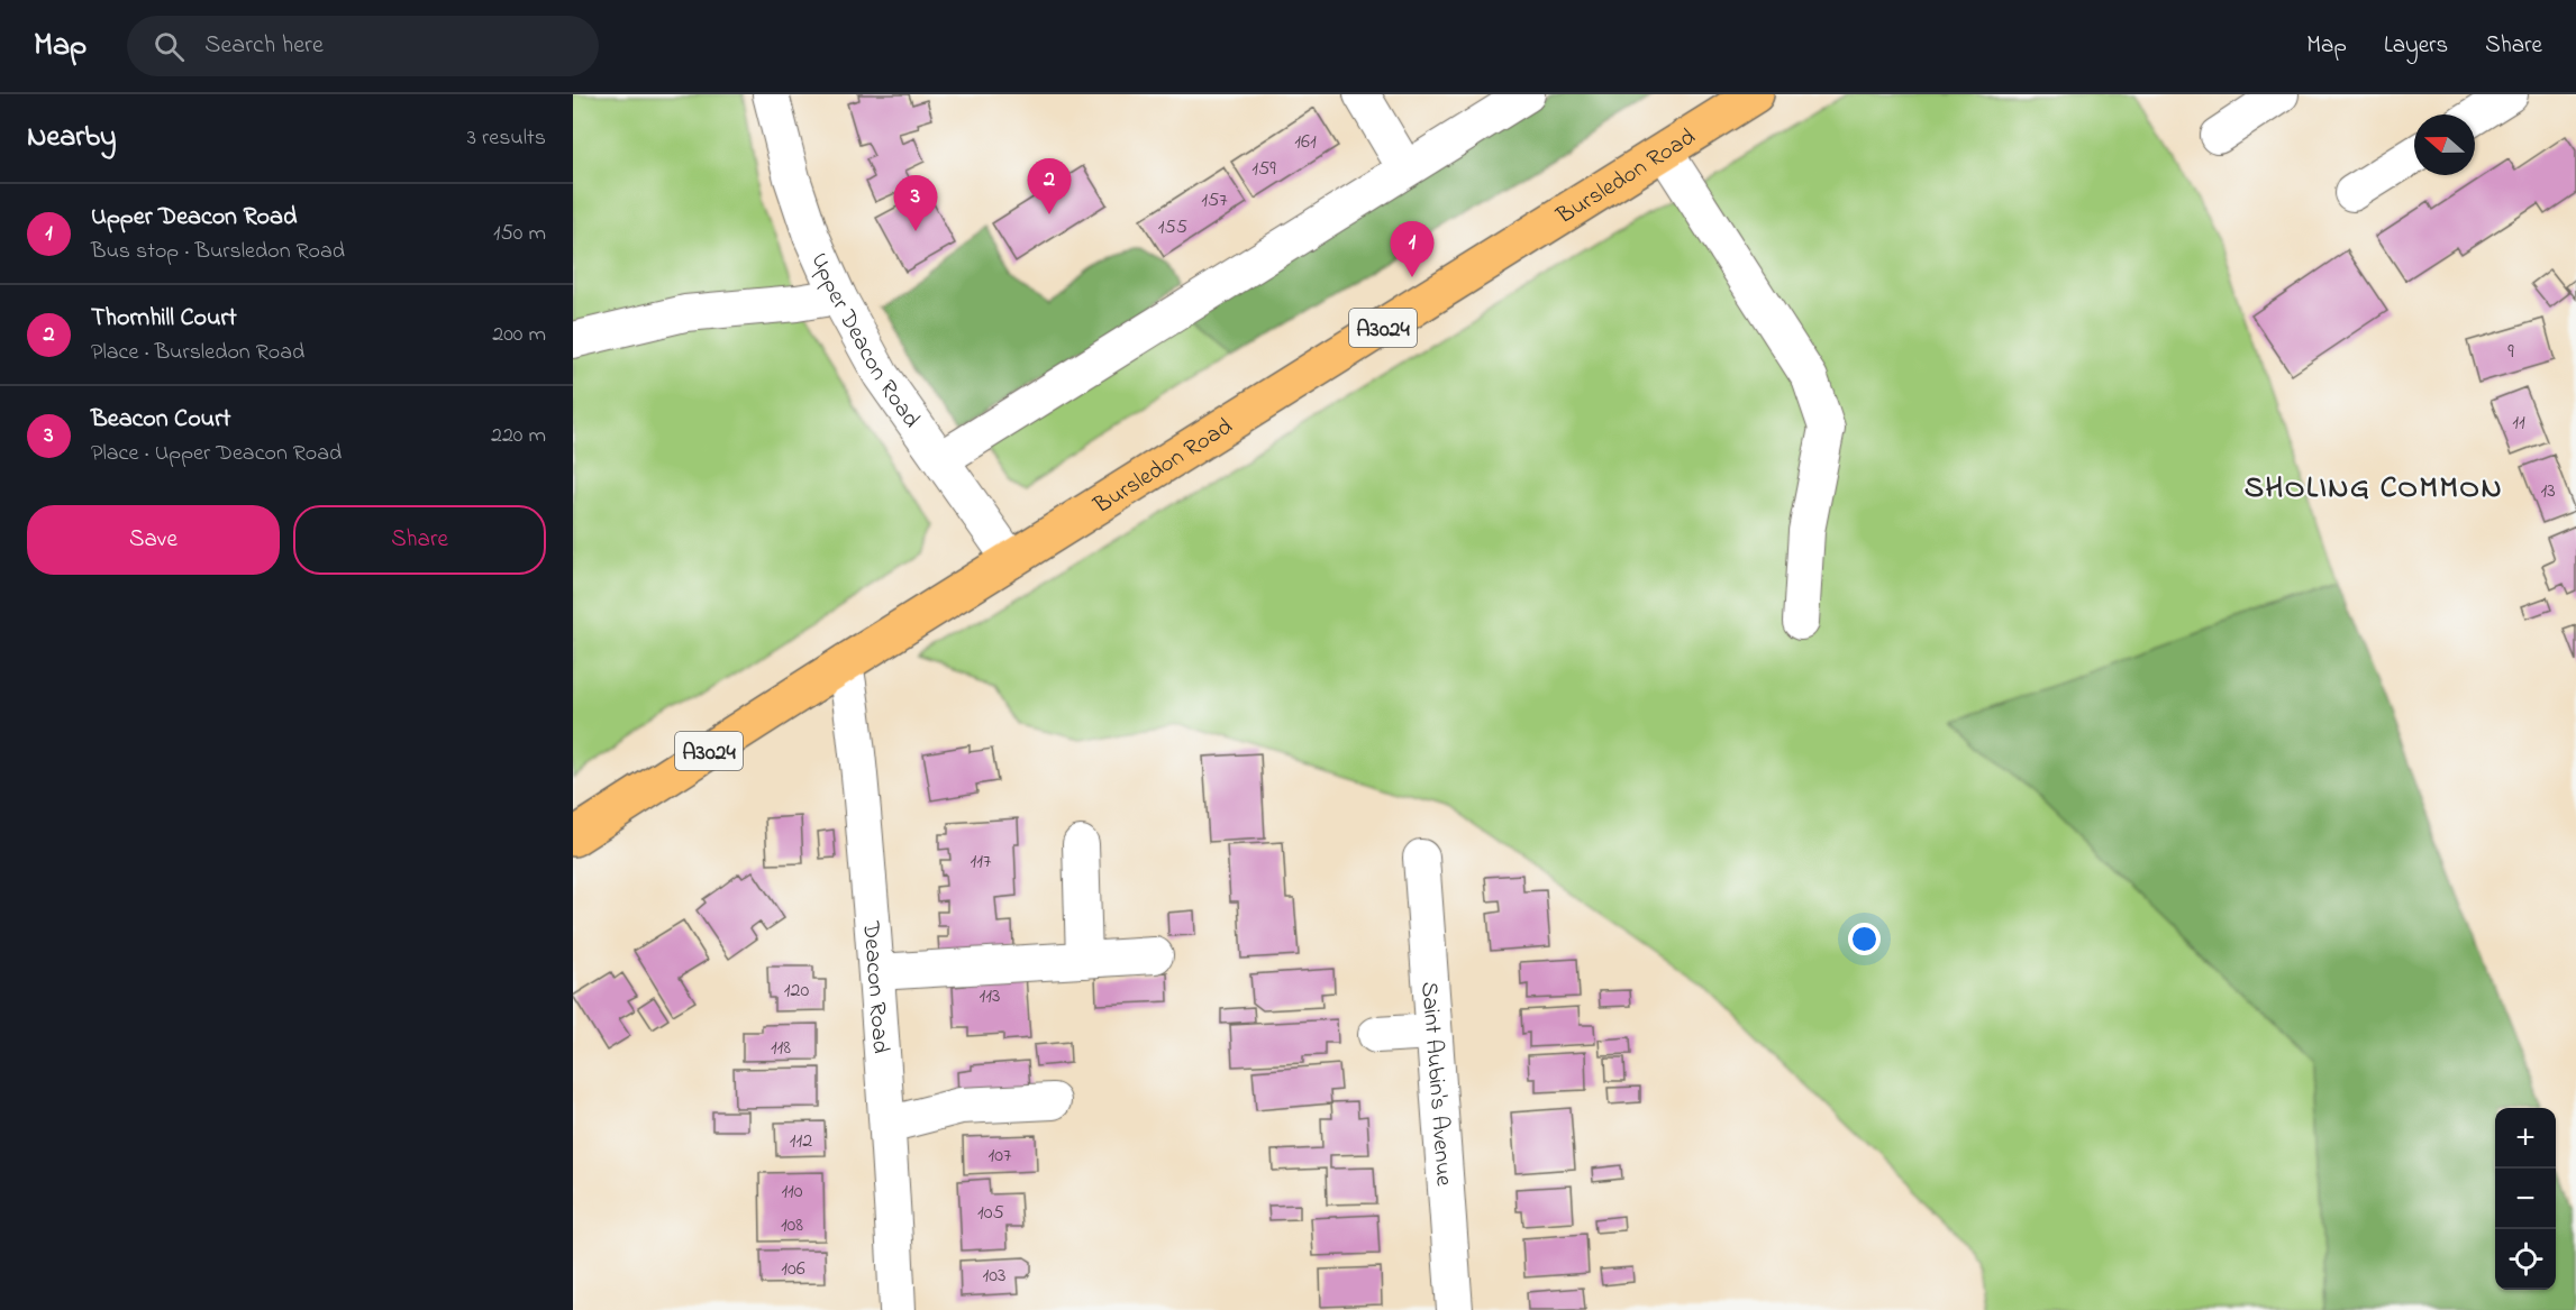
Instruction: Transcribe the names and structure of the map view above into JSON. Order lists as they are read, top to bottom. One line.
{"streets":{"main road":["Bursledon Road","A3024"],"street":["Upper Deacon Road","Deacon Road","Saint Aubin's Avenue"]},"crossings":[["Bursledon Road","Upper Deacon Road"],["Bursledon Road","Deacon Road"]],"districts":["SHOLING COMMON"],"house_numbers":["161","159","157","155","9","11","13","117","120","113","118","112","107","110","105","108","106","103"],"north":"left","page":{"header":"Map","search":"Search here","nav":["Map","Layers","Share"],"heading":["Nearby","3 results"],"pins":["2","3","1"],"list":[{"mark":"1","name":"Upper Deacon Road","note":"Bus stop · Bursledon Road","value":"150 m"},{"mark":"2","name":"Thornhill Court","note":"Place · Bursledon Road","value":"200 m"},{"mark":"3","name":"Beacon Court","note":"Place · Upper Deacon Road","value":"220 m"}],"buttons":["Save","Share"],"map_buttons":["+","−"]}}
